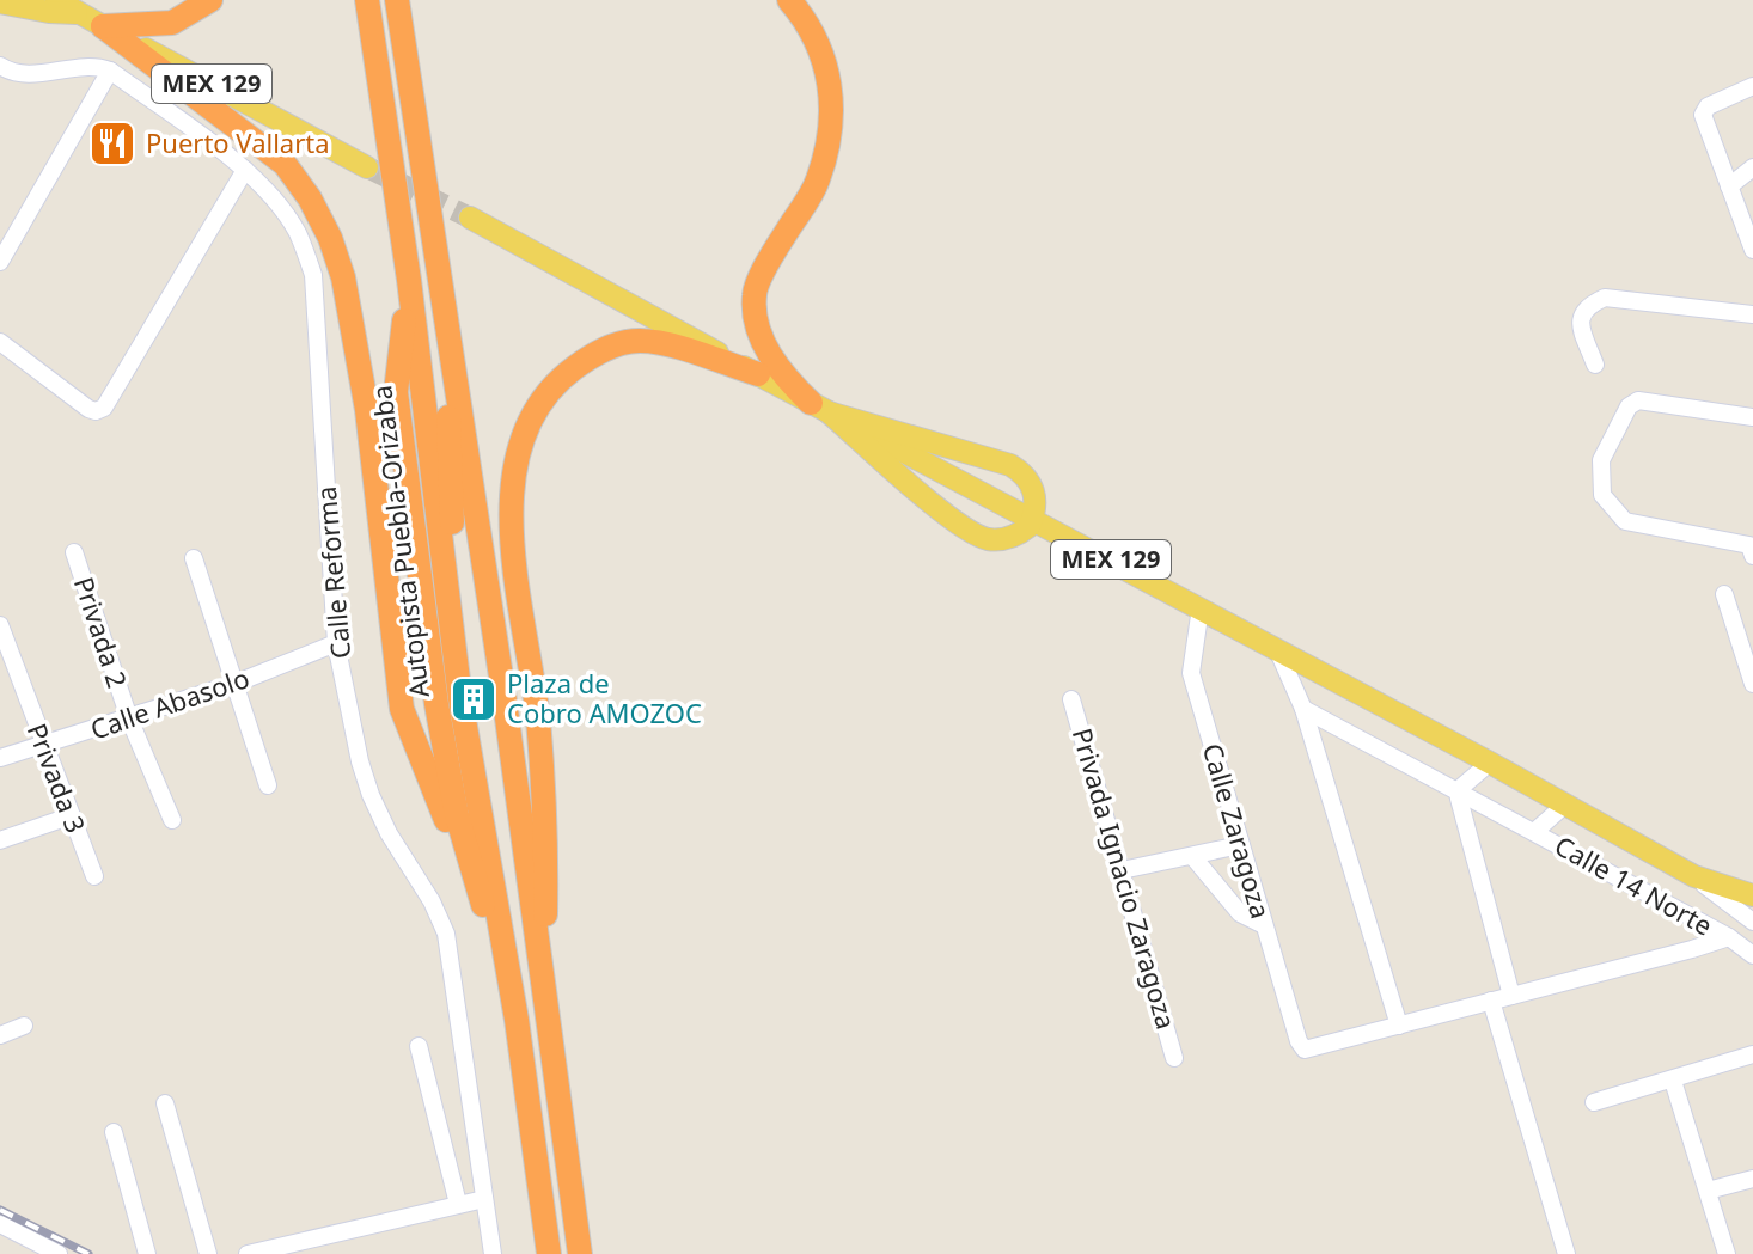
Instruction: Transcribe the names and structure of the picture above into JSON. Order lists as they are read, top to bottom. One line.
{"streets":{"highway":["Autopista Puebla-Orizaba"],"main road":["MEX 129"],"street":["Calle Reforma","Privada 2","Calle Abasolo","Privada 3","Calle Zaragoza","Privada Ignacio Zaragoza","Calle 14 Norte"]},"crossings":[["MEX 129","Calle Zaragoza"],["Calle Reforma","Calle Abasolo"],["Privada 2","Calle Abasolo"],["Calle Abasolo","Privada 3"],["Calle Zaragoza","Calle 14 Norte"]],"places":{"restaurant":["Puerto Vallarta"],"building":["Plaza de Cobro AMOZOC"]}}
